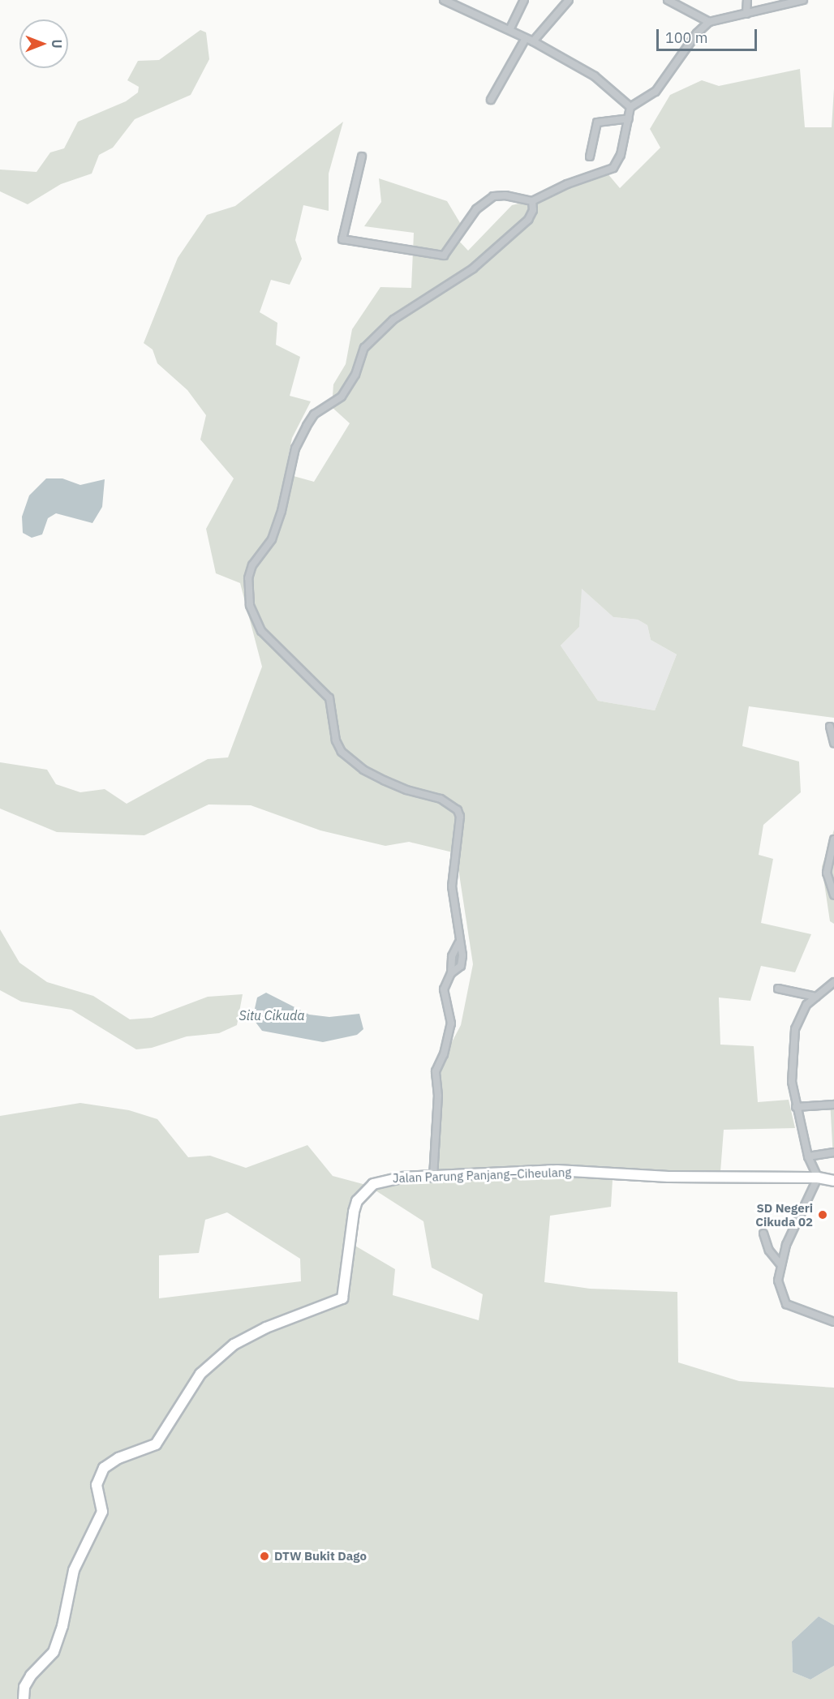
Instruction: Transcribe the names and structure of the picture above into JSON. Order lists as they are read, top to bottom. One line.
{"streets":{"street":["Jalan Parung Panjang–Ciheulang"]},"water":["Situ Cikuda"],"places":["SD Negeri Cikuda 02","DTW Bukit Dago"],"scale_bar":"100 m","north":"right"}
